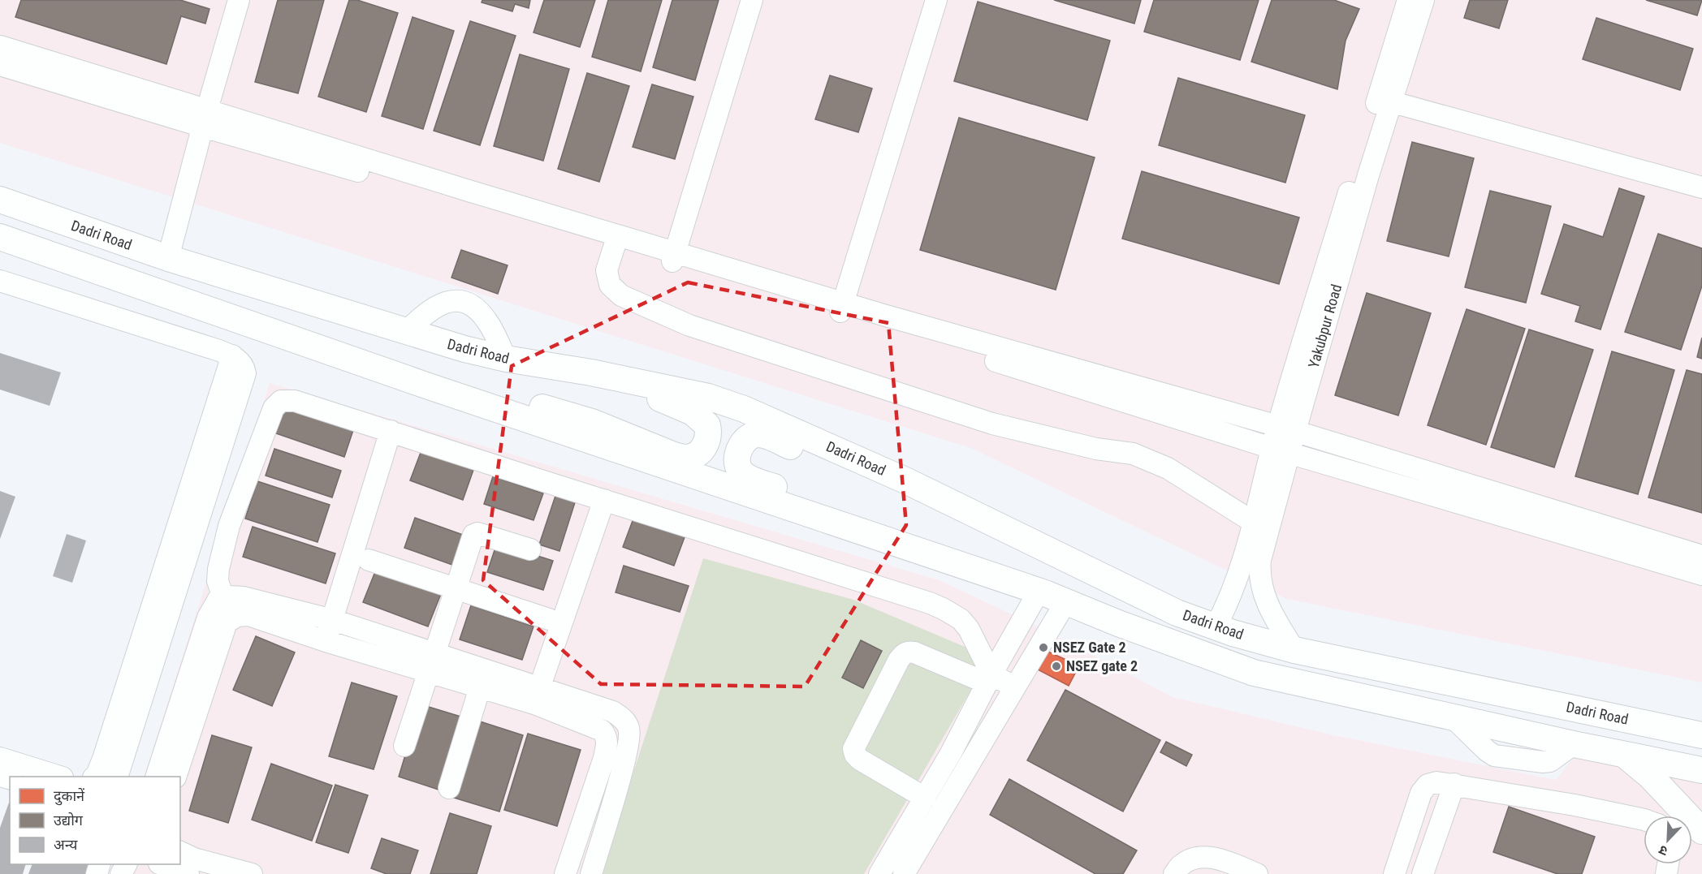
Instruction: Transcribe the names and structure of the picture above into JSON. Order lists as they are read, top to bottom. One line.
{"streets":{"main road":["Dadri Road"],"street":["Yakubpur Road"]},"crossings":[["Dadri Road","Yakubpur Road"]],"places":["NSEZ Gate 2","NSEZ gate 2"],"legend":["दुकानें","उद्योग","अन्य"],"north":"bottom left"}
